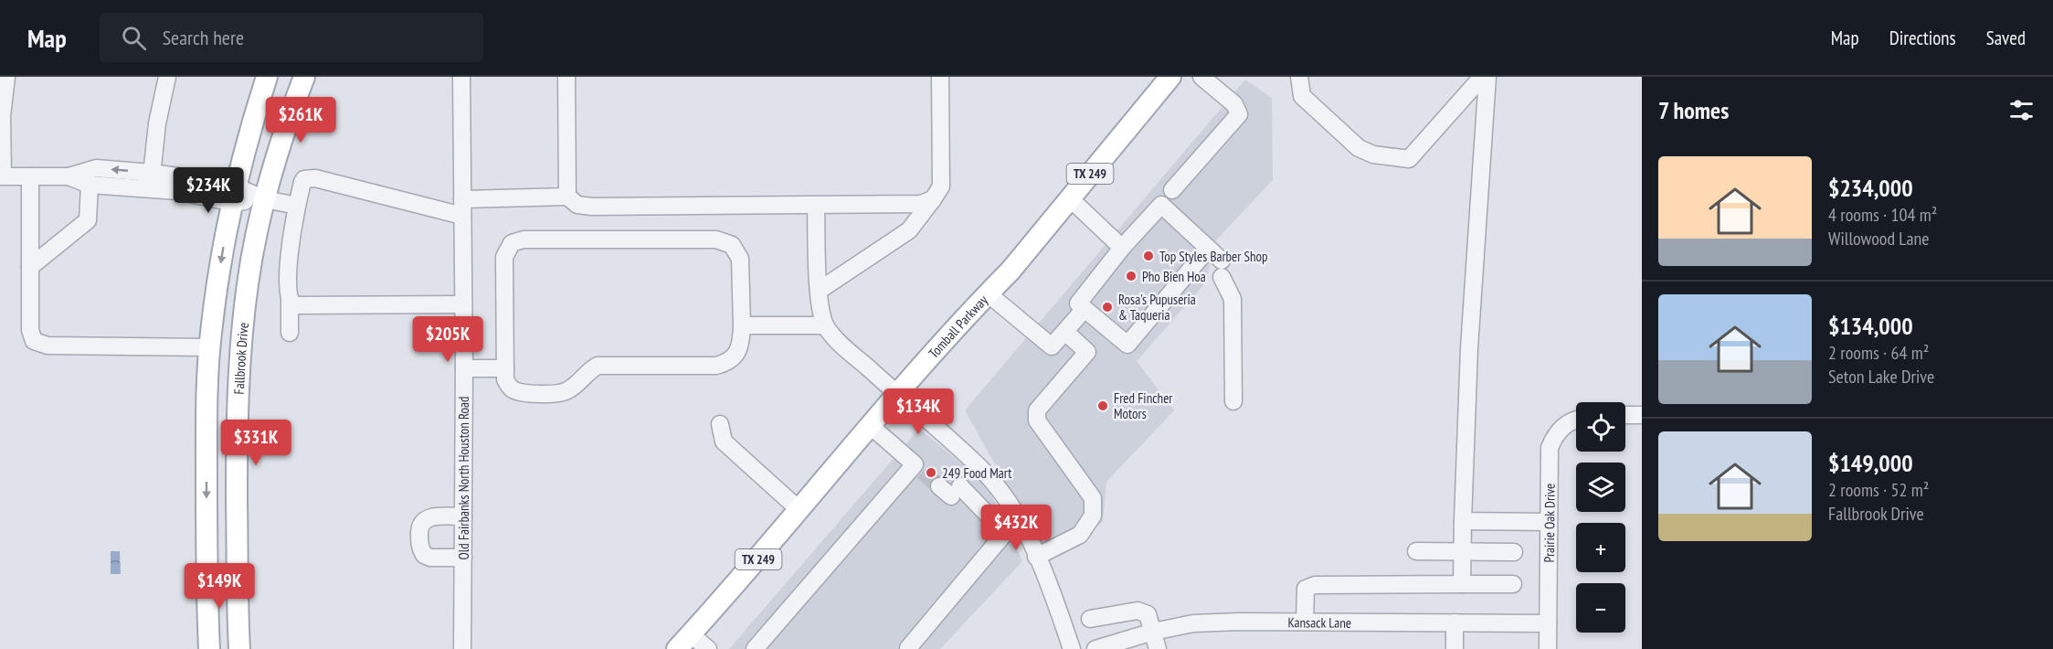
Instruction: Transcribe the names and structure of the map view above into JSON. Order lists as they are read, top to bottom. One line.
{"streets":{"main road":["TX 249","Tomball Parkway","Fallbrook Drive"],"street":["Old Fairbanks North Houston Road","Prairie Oak Drive","Kansack Lane"]},"crossings":[["Prairie Oak Drive","Kansack Lane"]],"places":["Top Styles Barber Shop","Pho Bien Hoa","Rosa's Pupuseria & Taqueria","Fred Fincher Motors","249 Food Mart"],"page":{"header":"Map","search":"Search here","nav":["Map","Directions","Saved"],"heading":"7 homes","price":["$261K","$234K","$205K","$134K","$331K","$432K","$149K"],"list":[{"name":"$234,000","note":"4 rooms · 104 m² · Willowood Lane"},{"name":"$134,000","note":"2 rooms · 64 m² · Seton Lake Drive"},{"name":"$149,000","note":"2 rooms · 52 m² · Fallbrook Drive"}],"map_buttons":["+","−"]}}
